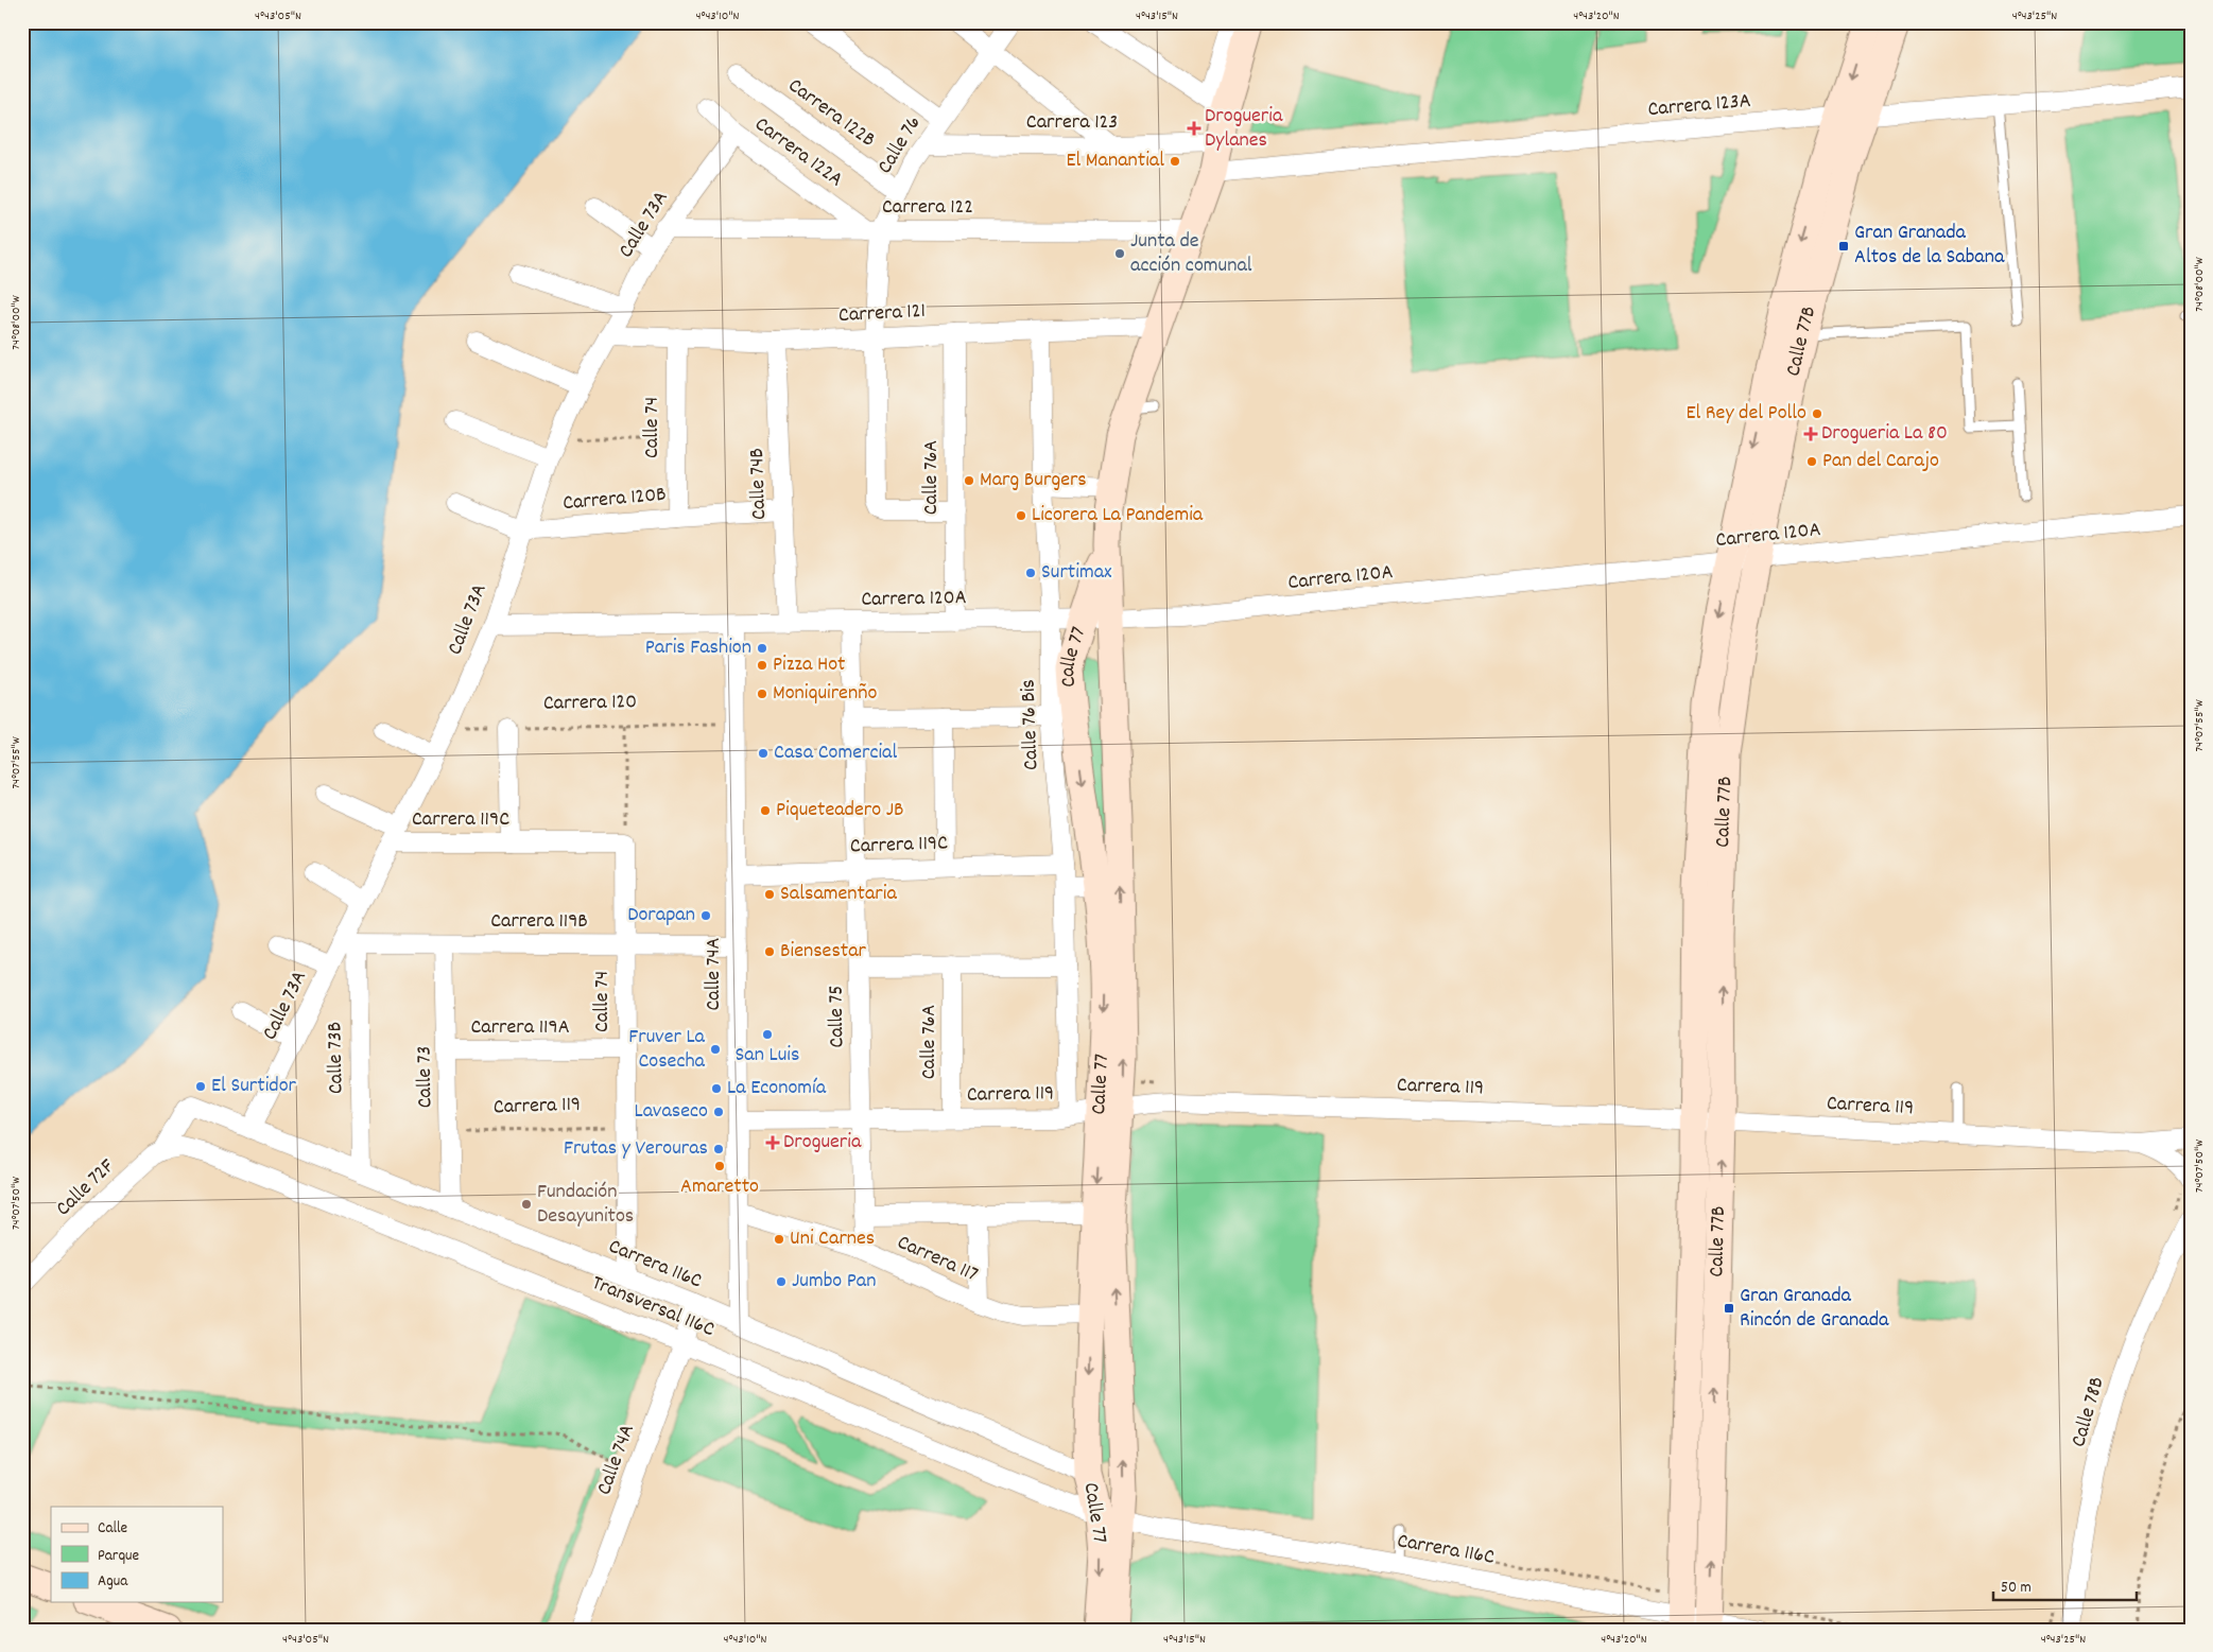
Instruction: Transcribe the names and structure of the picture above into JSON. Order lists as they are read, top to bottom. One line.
{"streets":{"street":["Carrera 123A","Carrera 122B","Carrera 123","Calle 76","Carrera 122A","Carrera 122","Calle 73A","Carrera 121","Calle 77B","Calle 74","Calle 76A","Calle 74B","Carrera 120B","Carrera 120A","Calle 77","Calle 76 Bis","Carrera 119C","Carrera 119B","Calle 74A","Calle 75","Carrera 119A","Calle 73B","Calle 73","Carrera 119","Calle 72F","Carrera 117","Carrera 116C","Transversal 116C","Calle 78B"],"path":["Carrera 120"]},"crossings":[["Carrera 123A","Calle 77B"],["Carrera 123A","Calle 77"],["Carrera 122B","Calle 76"],["Carrera 123","Calle 76"],["Carrera 123","Calle 77"],["Calle 76","Carrera 122A"],["Calle 76","Carrera 122"],["Calle 76","Carrera 121"],["Calle 76","Calle 76A"],["Carrera 122A","Carrera 122"],["Carrera 122A","Calle 73A"],["Carrera 122","Calle 73A"],["Carrera 122","Calle 77"],["Calle 73A","Carrera 121"],["Calle 73A","Carrera 120B"],["Calle 73A","Carrera 120A"],["Calle 73A","Carrera 120"],["Calle 73A","Carrera 119C"],["Calle 73A","Carrera 119B"],["Calle 73A","Calle 73B"],["Calle 73A","Carrera 116C"],["Carrera 121","Calle 74"],["Carrera 121","Calle 76A"],["Carrera 121","Calle 74B"],["Carrera 121","Calle 77"],["Carrera 121","Calle 76 Bis"],["Calle 77B","Carrera 120A"],["Calle 77B","Carrera 119"],["Calle 77B","Carrera 116C"],["Calle 74","Carrera 120B"],["Calle 74","Carrera 119C"],["Calle 74","Carrera 119B"],["Calle 74","Carrera 119A"],["Calle 74","Carrera 119"],["Calle 74","Carrera 116C"],["Calle 76A","Carrera 120A"],["Calle 76A","Carrera 119"],["Calle 74B","Carrera 120B"],["Calle 74B","Carrera 120A"],["Carrera 120A","Calle 77"],["Carrera 120A","Calle 76 Bis"],["Carrera 120A","Calle 74A"],["Carrera 120A","Calle 75"],["Calle 77","Calle 76 Bis"],["Calle 77","Carrera 119"],["Calle 77","Carrera 117"],["Calle 77","Carrera 116C"],["Calle 77","Transversal 116C"],["Carrera 120","Calle 74A"],["Calle 76 Bis","Carrera 119C"],["Calle 76 Bis","Carrera 119"],["Carrera 119C","Calle 74A"],["Carrera 119C","Calle 75"],["Carrera 119B","Calle 74A"],["Carrera 119B","Calle 73B"],["Carrera 119B","Calle 73"],["Calle 74A","Carrera 119"],["Calle 74A","Carrera 117"],["Calle 74A","Carrera 116C"],["Calle 74A","Transversal 116C"],["Calle 75","Carrera 119"],["Calle 75","Carrera 117"],["Carrera 119A","Calle 73"],["Calle 73B","Carrera 116C"],["Calle 73","Carrera 119"],["Calle 73","Carrera 116C"],["Calle 72F","Carrera 116C"],["Calle 72F","Transversal 116C"],["Carrera 116C","Transversal 116C"]],"places":{"health":["Drogueria Dylanes","Drogueria La 80","Drogueria"],"other":["El Manantial","Junta de acción comunal","El Rey del Pollo","Pan del Carajo","Marg Burgers","Licorera La Pandemia","Surtimax","Paris Fashion","Pizza Hot","Moniquirenño","Casa Comercial","Piqueteadero JB","Salsamentaria","Dorapan","Biensestar","San Luis","Fruver La Cosecha","El Surtidor","La Economía","Lavaseco","Frutas y Verouras","Amaretto","Fundación Desayunitos","Uni Carnes","Jumbo Pan"],"transit":["Gran Granada Altos de la Sabana","Gran Granada Rincón de Granada"]},"legend":["Calle","Parque","Agua"],"scale_bar":"50 m","coordinates":["4°43'05\"N","4°43'10\"N","4°43'15\"N","4°43'20\"N","4°43'25\"N","74°08'00\"W","74°07'55\"W","74°07'50\"W"]}
